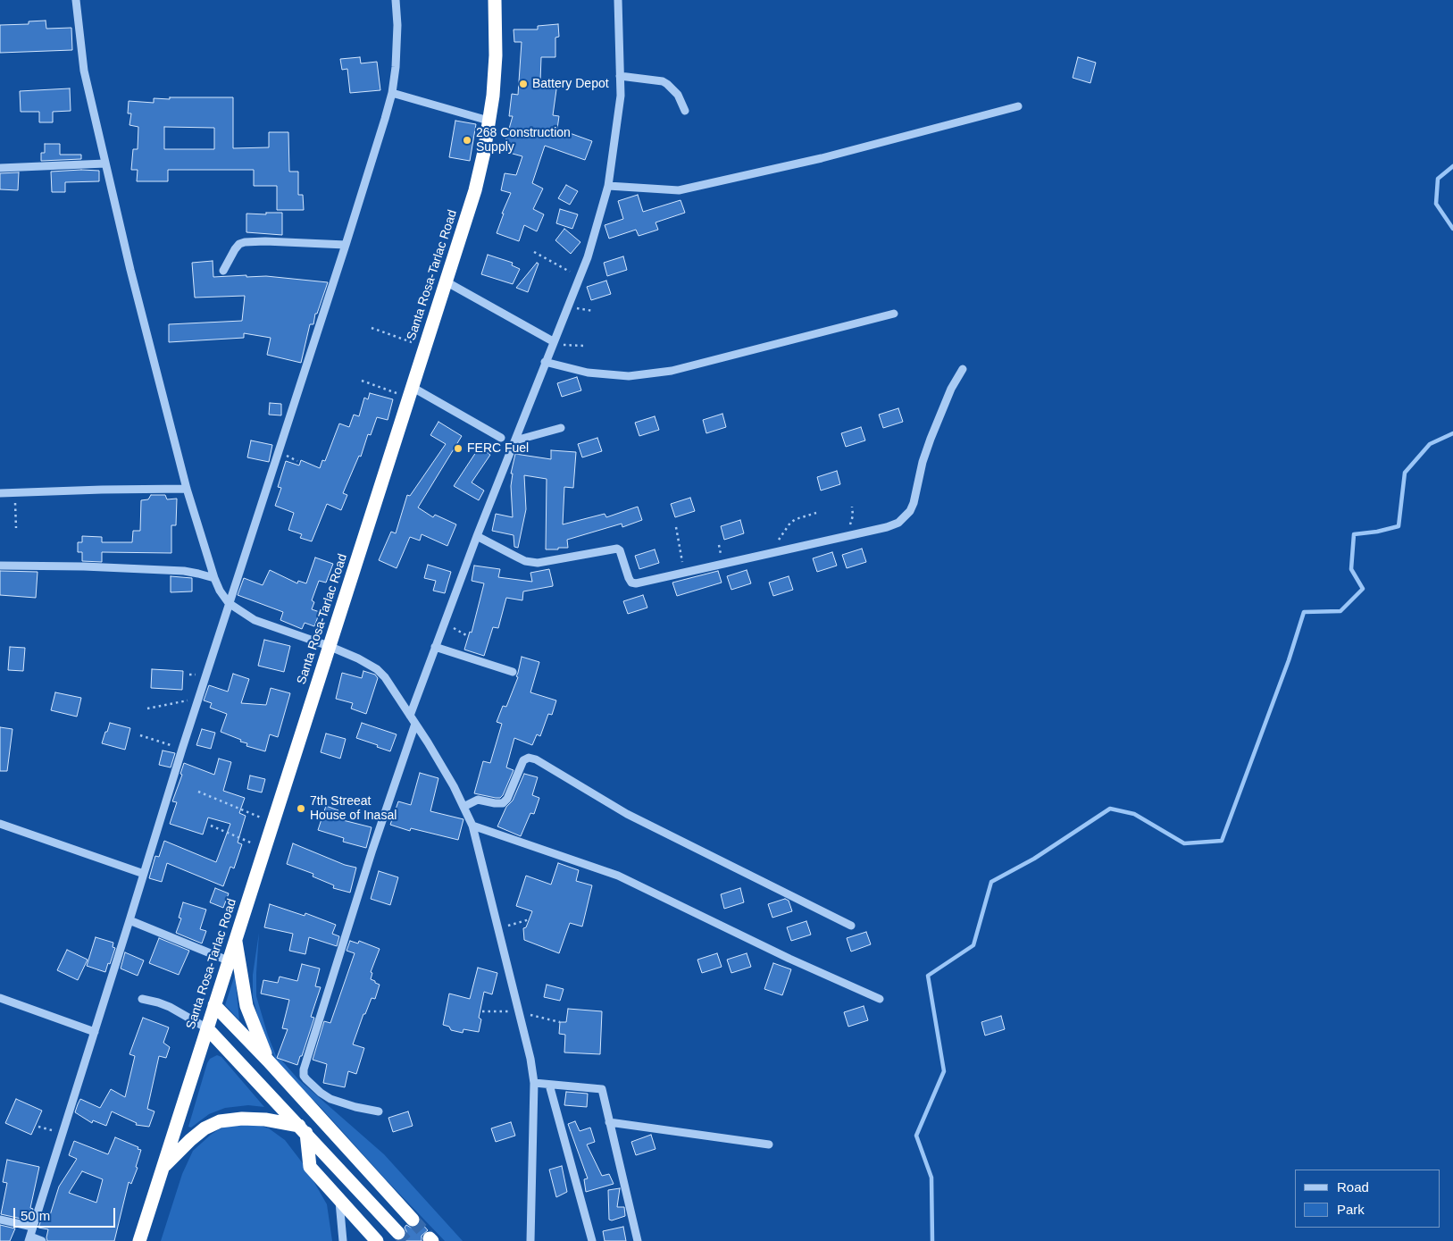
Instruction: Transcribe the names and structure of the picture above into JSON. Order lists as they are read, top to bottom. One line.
{"streets":{"highway":["Santa Rosa-Tarlac Road"]},"places":["Battery Depot","268 Construction Supply","FERC Fuel","7th Streeat House of Inasal"],"legend":["Road","Park"],"scale_bar":"50 m"}
